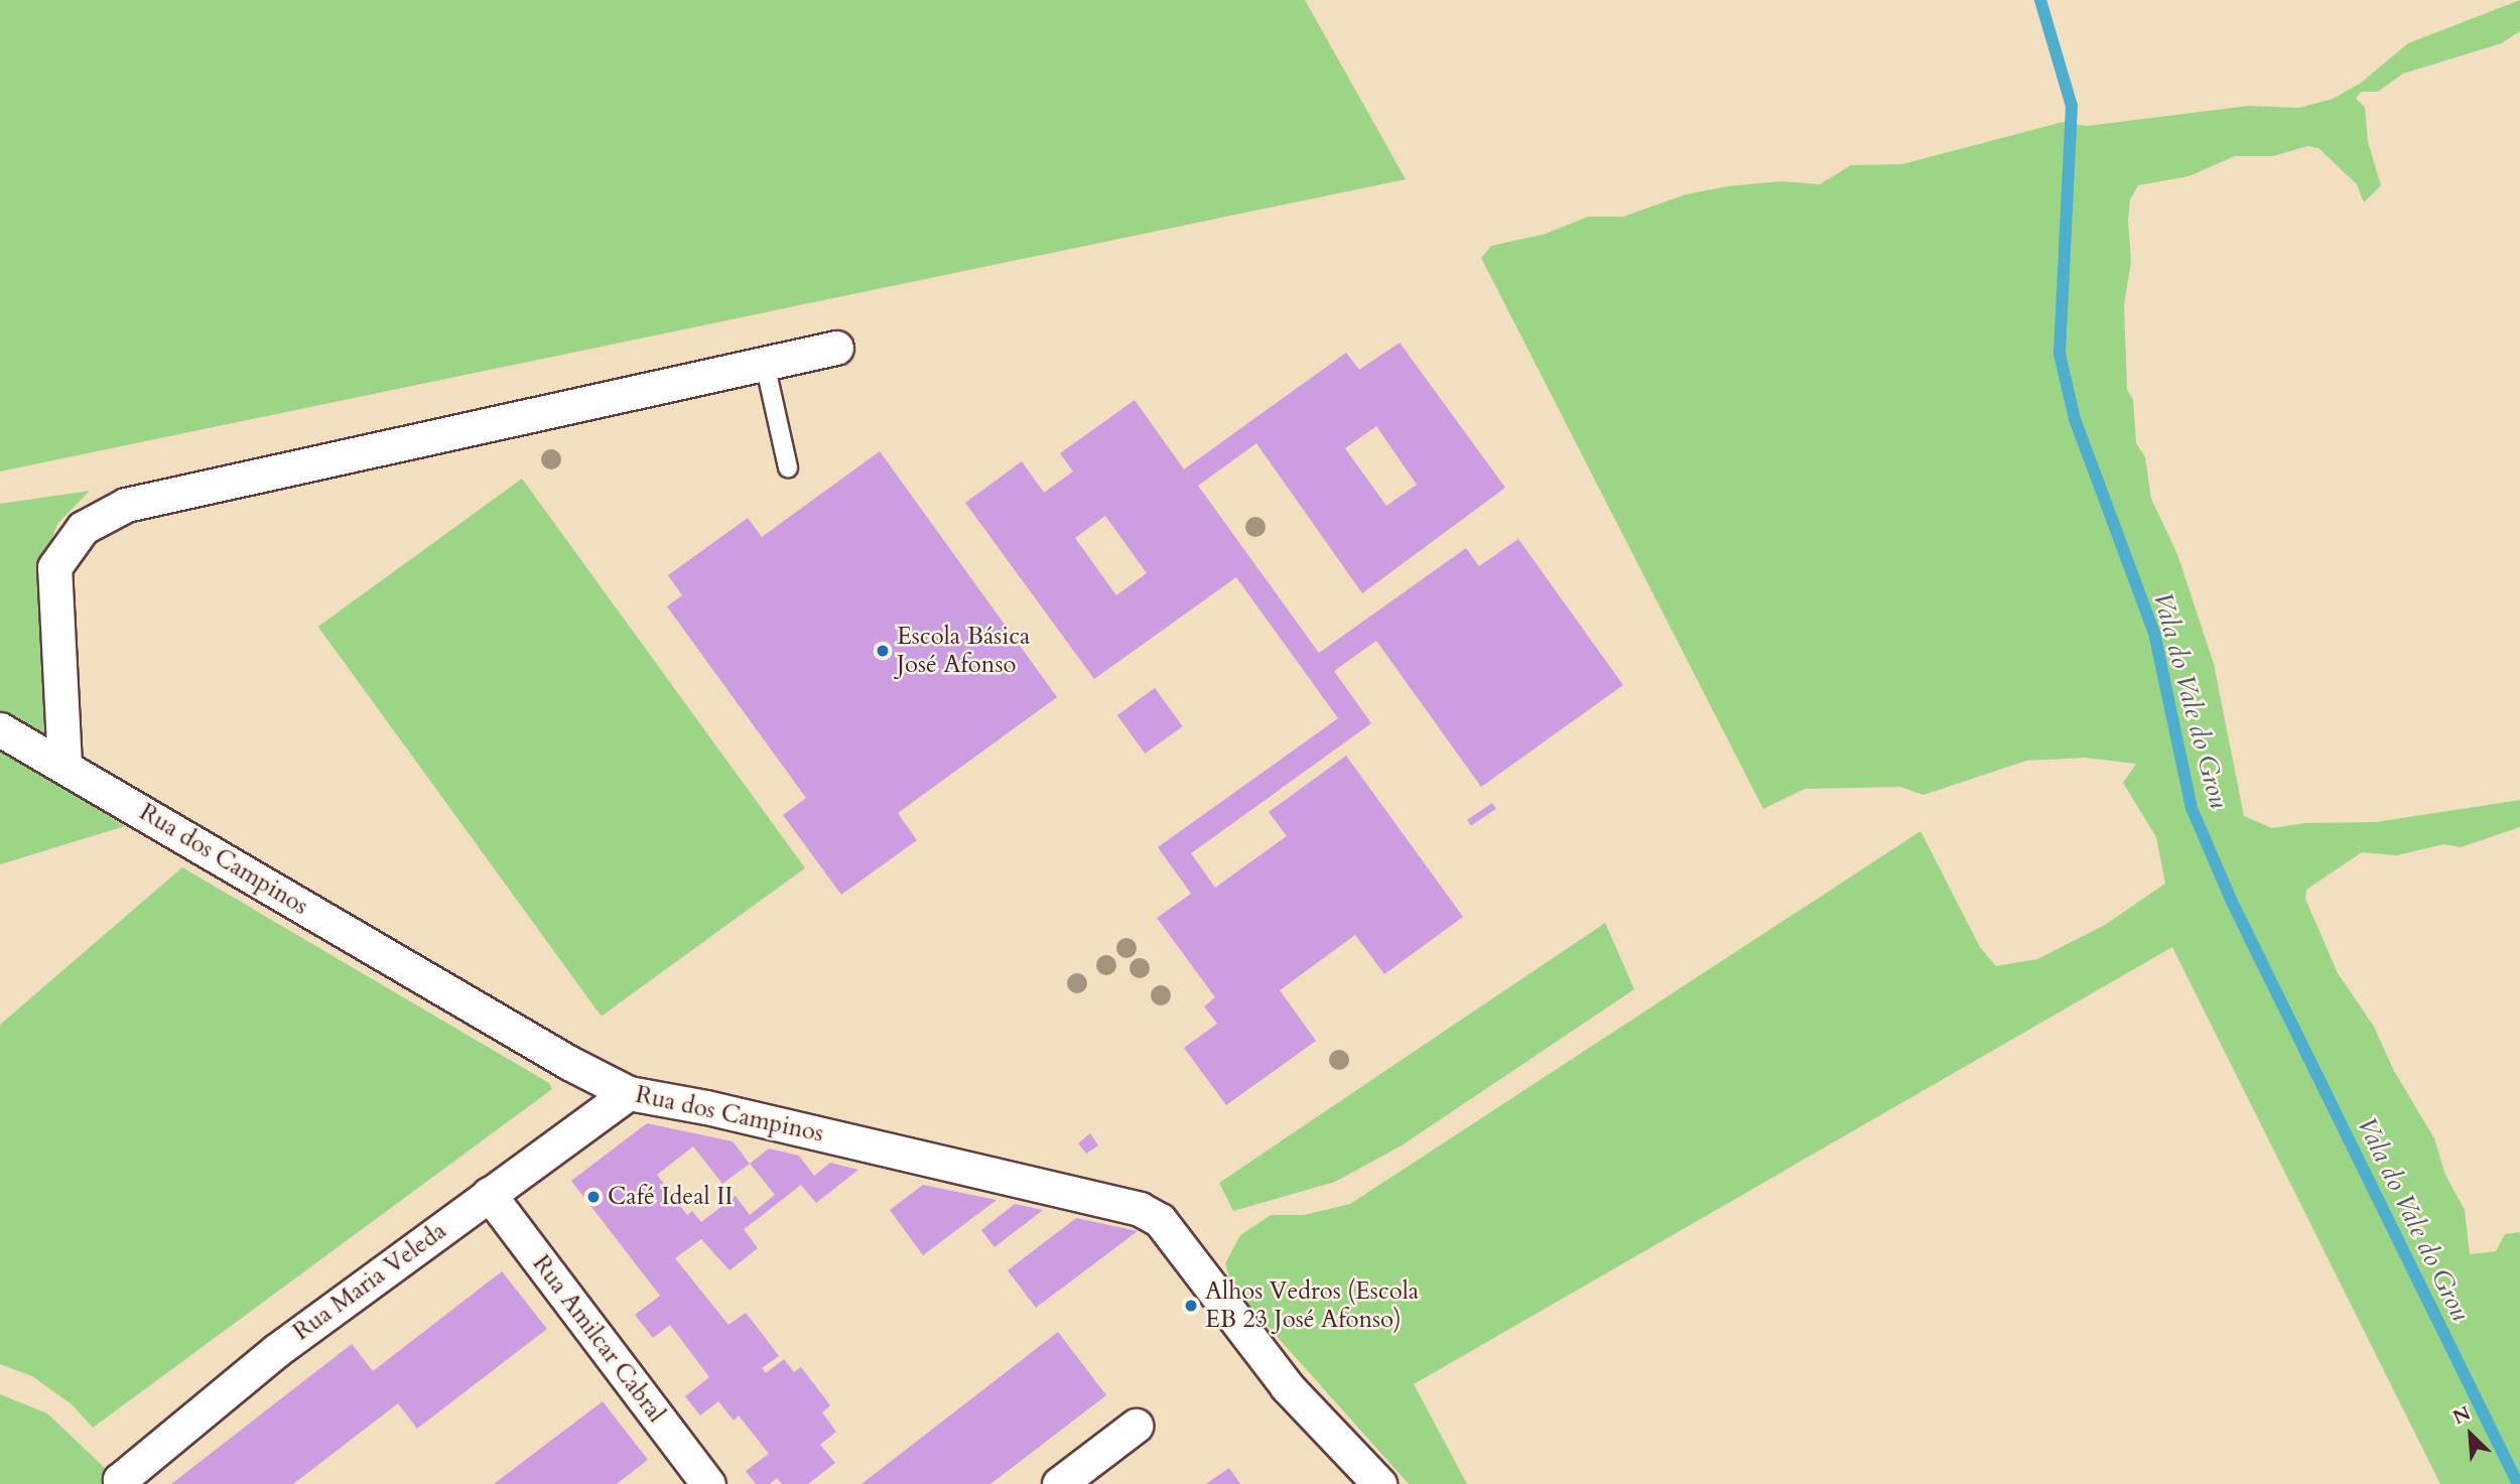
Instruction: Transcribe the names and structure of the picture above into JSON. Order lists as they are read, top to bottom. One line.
{"streets":{"street":["Rua dos Campinos","Rua Maria Veleda","Rua Amilcar Cabral"]},"crossings":[["Rua dos Campinos","Rua Maria Veleda"],["Rua Maria Veleda","Rua Amilcar Cabral"]],"water":["Vala do Vale do Grou"],"places":["Escola Básica José Afonso","Café Ideal II","Alhos Vedros (Escola EB 23 José Afonso)"],"north":"top left"}
